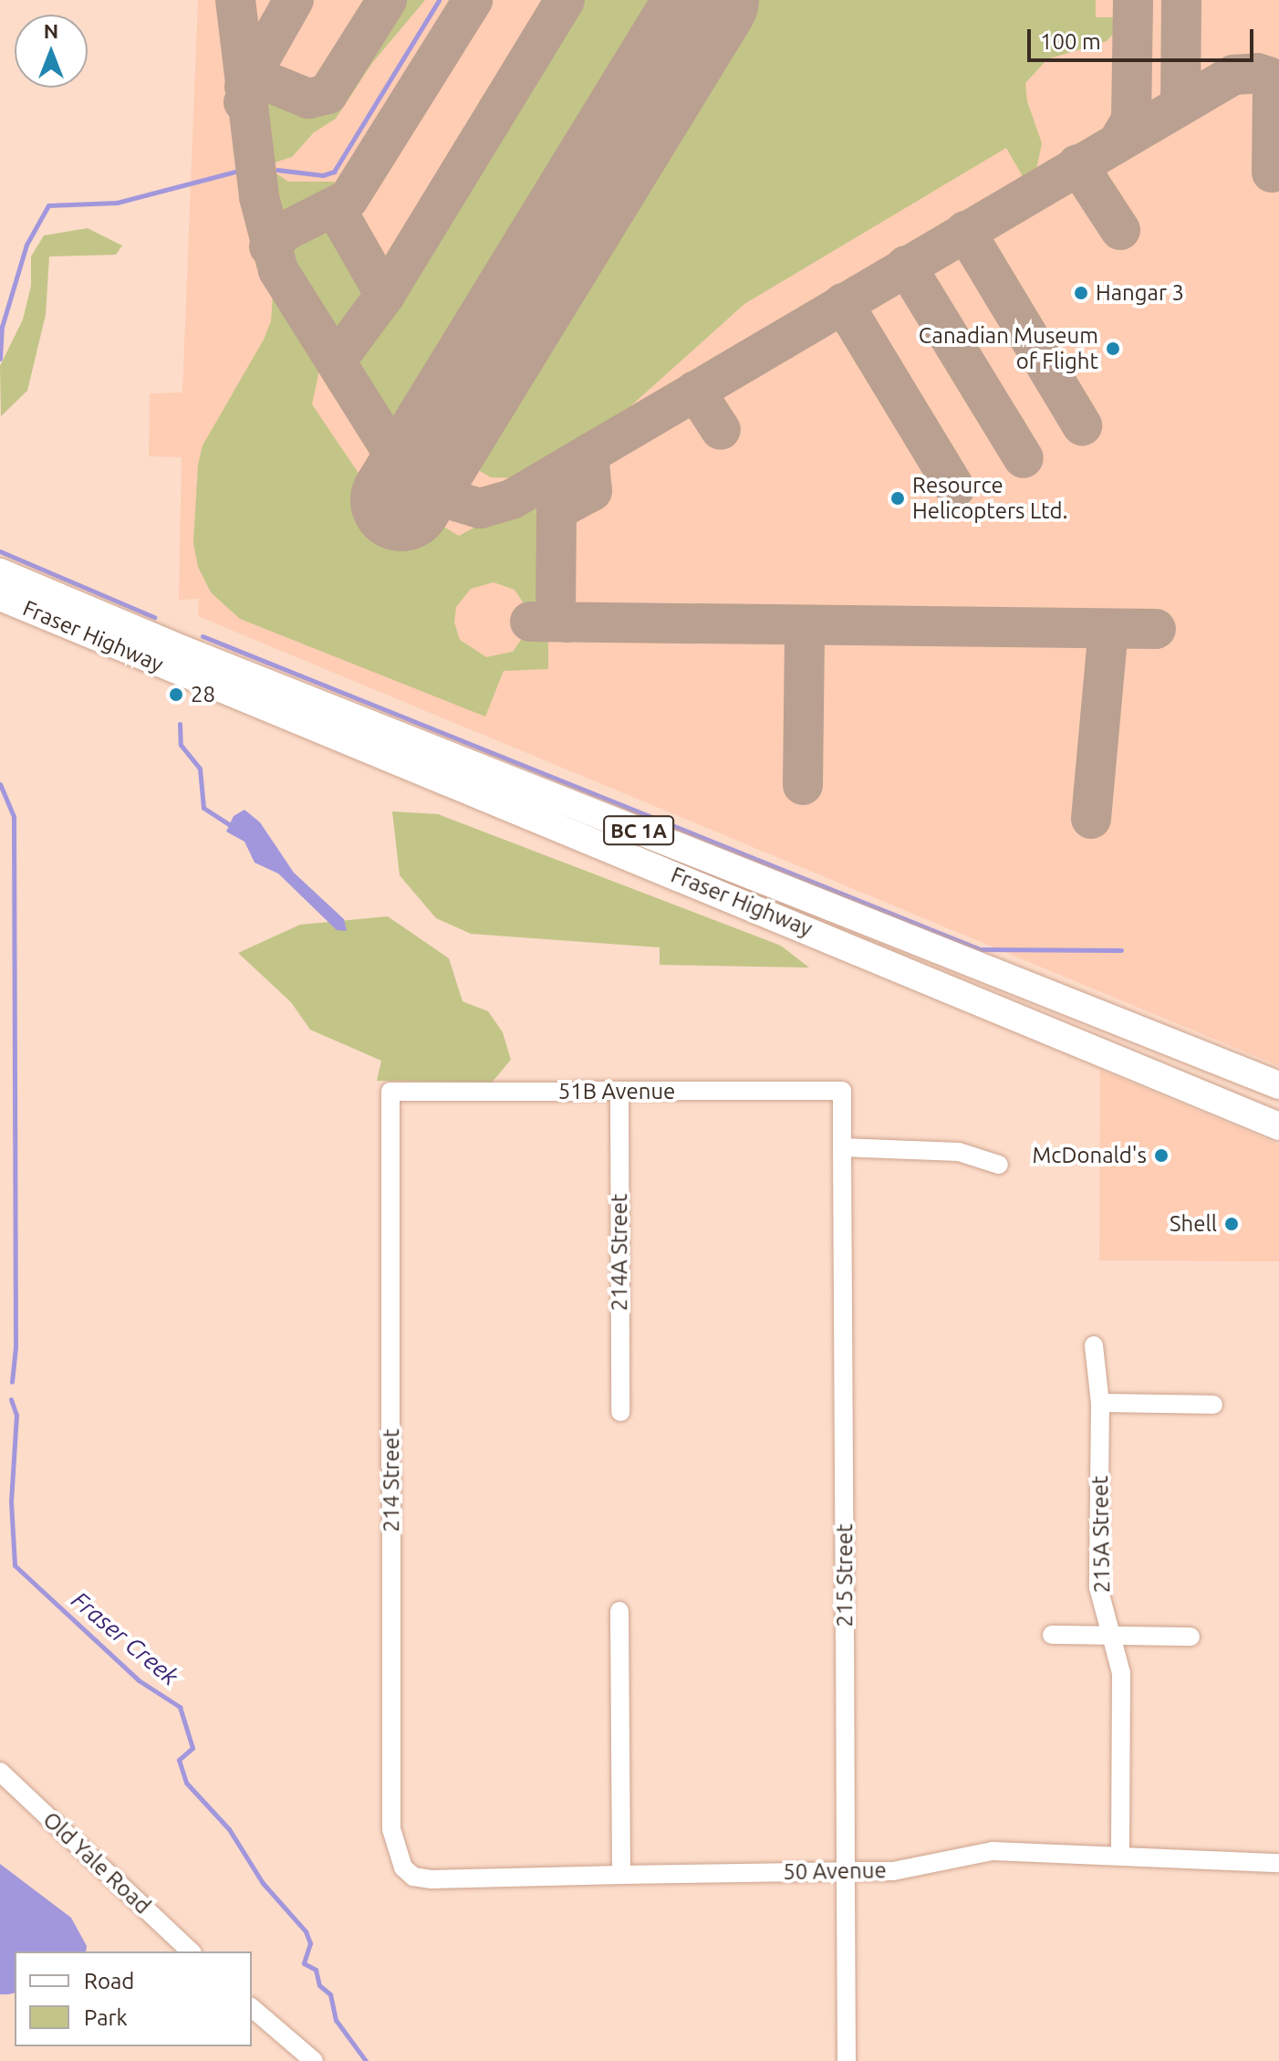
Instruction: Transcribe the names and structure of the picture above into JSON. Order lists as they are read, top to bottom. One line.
{"streets":{"main road":["Fraser Highway","BC 1A"],"street":["51B Avenue","214A Street","214 Street","215A Street","215 Street","Old Yale Road","50 Avenue"]},"crossings":[["51B Avenue","214A Street"],["51B Avenue","214 Street"],["51B Avenue","215 Street"],["214 Street","50 Avenue"],["215A Street","50 Avenue"],["215 Street","50 Avenue"]],"water":["Fraser Creek"],"places":["Hangar 3","Canadian Museum of Flight","Resource Helicopters Ltd.","28","McDonald's","Shell"],"legend":["Road","Park"],"scale_bar":"100 m","north":"top"}
